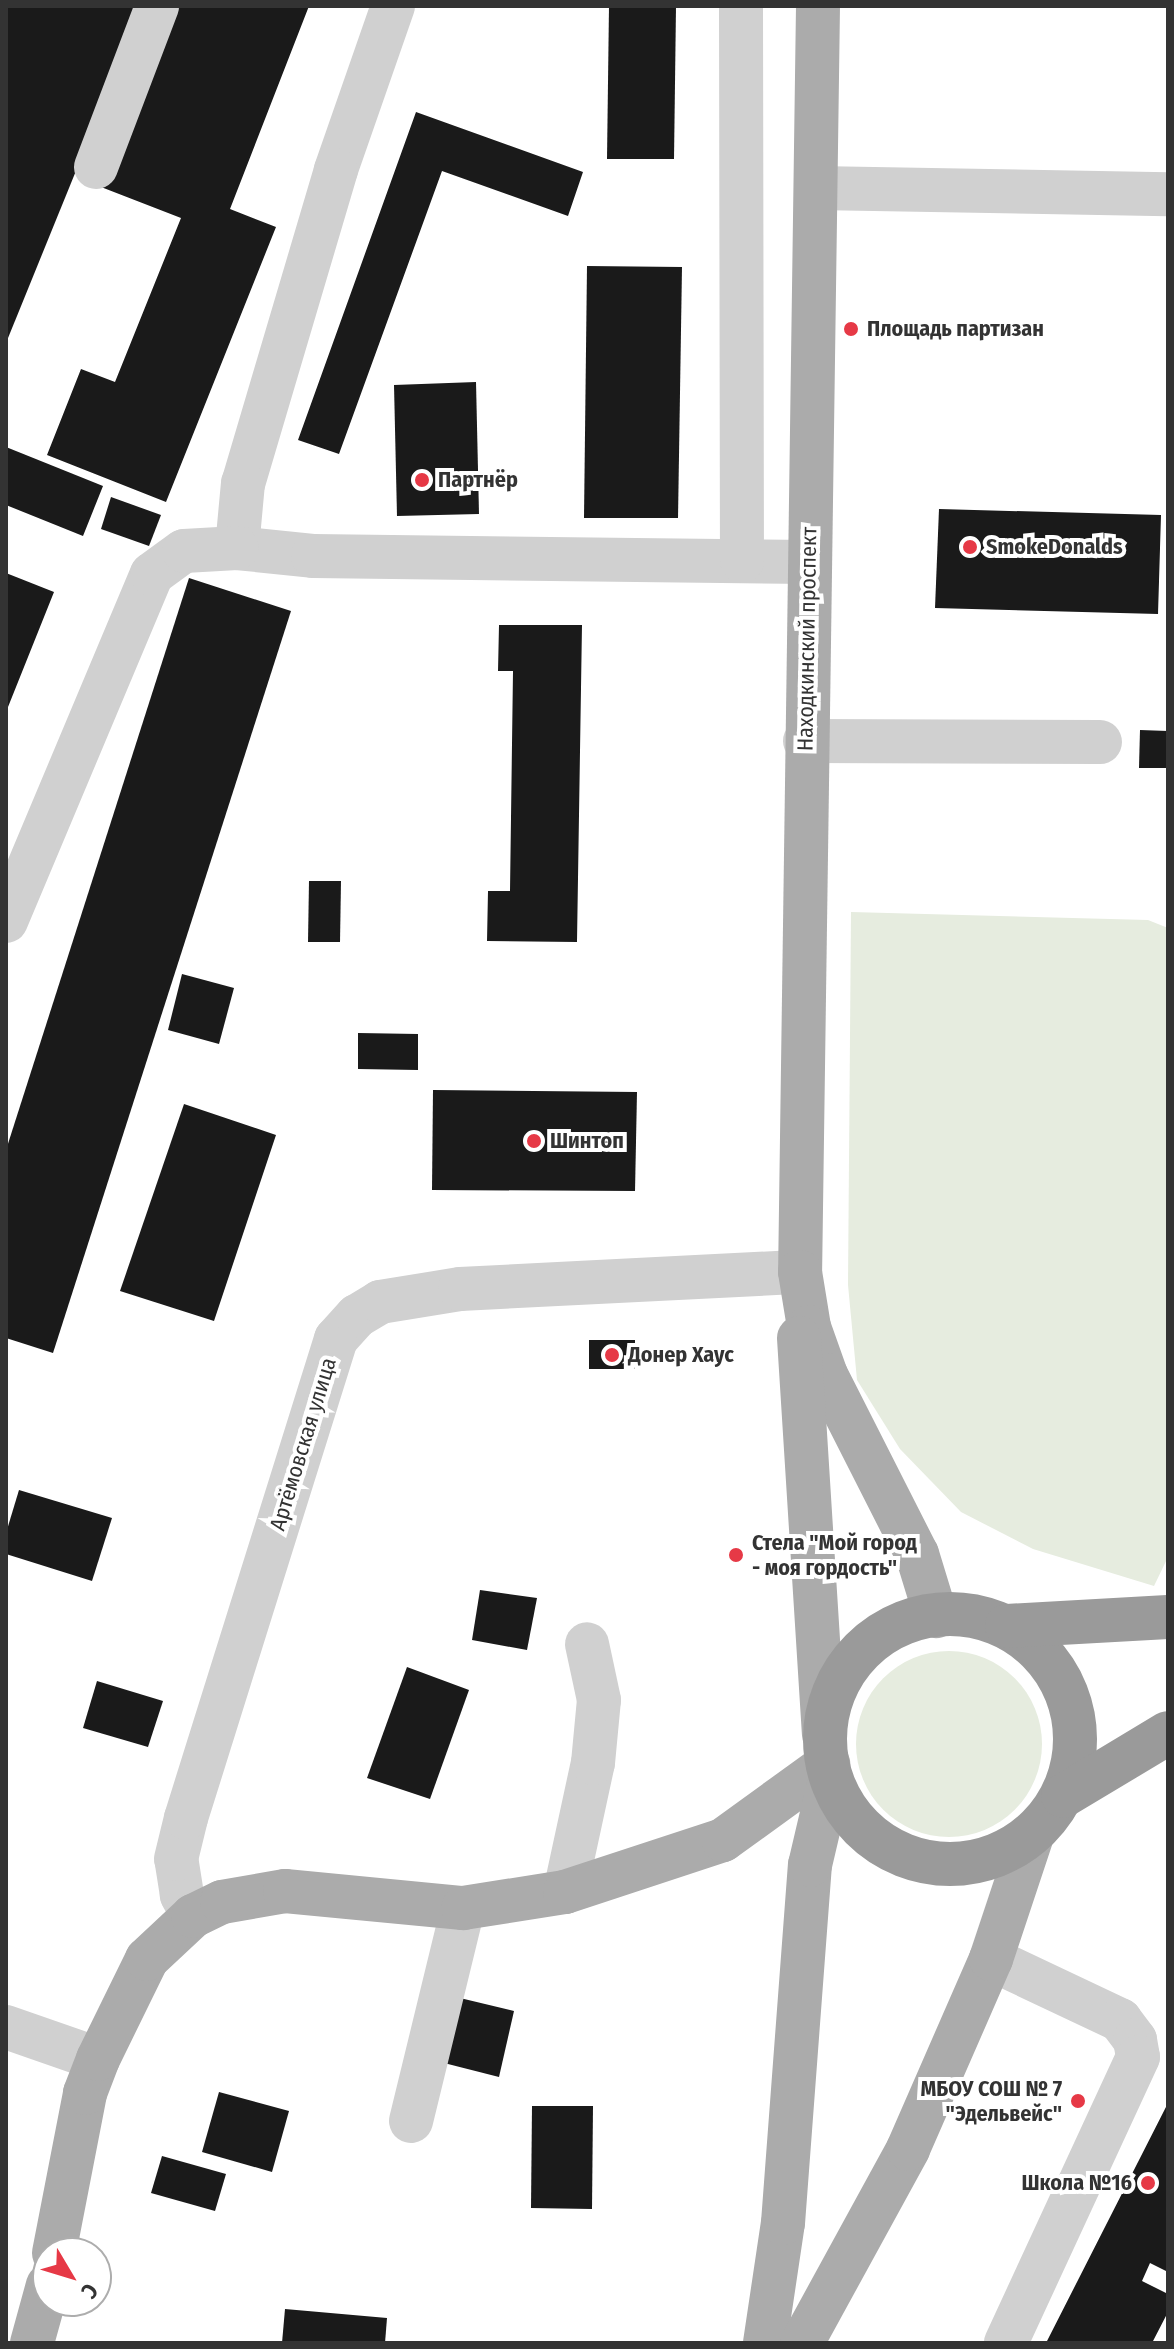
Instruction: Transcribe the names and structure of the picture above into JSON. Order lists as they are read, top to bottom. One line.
{"streets":{"main road":["Находкинский проспект"],"street":["Артёмовская улица"]},"crossings":[["Находкинский проспект","Артёмовская улица"]],"places":["Площадь партизан","Партнёр","SmokeDonalds","Шинтоп","Донер Хаус","Стела \"Мой город - моя гордость\"","МБОУ СОШ № 7 \"Эдельвейс\"","Школа №16"],"north":"bottom right"}
